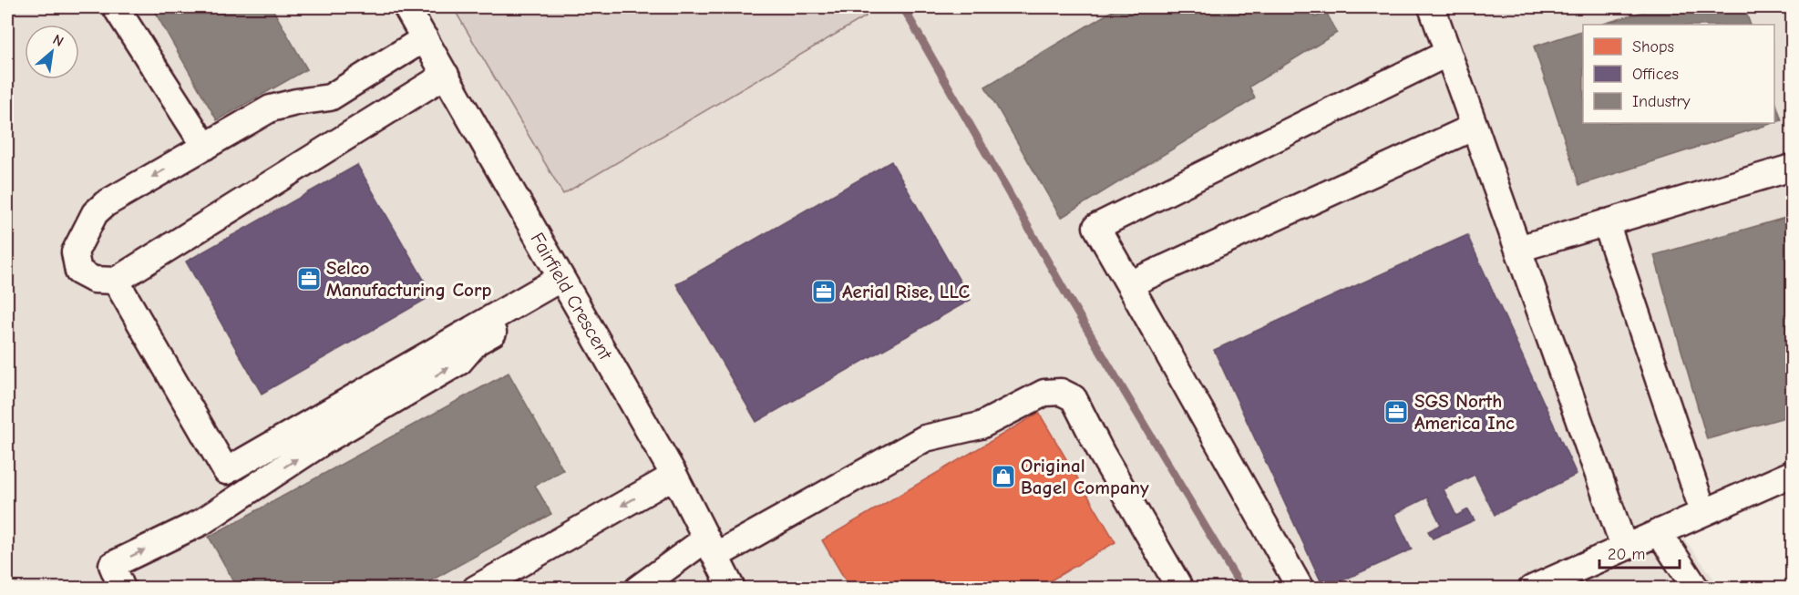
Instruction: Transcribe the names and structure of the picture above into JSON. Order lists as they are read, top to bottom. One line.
{"streets":{"street":["Fairfield Crescent"]},"places":{"office":["Selco Manufacturing Corp","Aerial Rise, LLC","SGS North America Inc"],"shop":["Original Bagel Company"]},"legend":["Shops","Offices","Industry"],"scale_bar":"20 m","north":"top right"}
